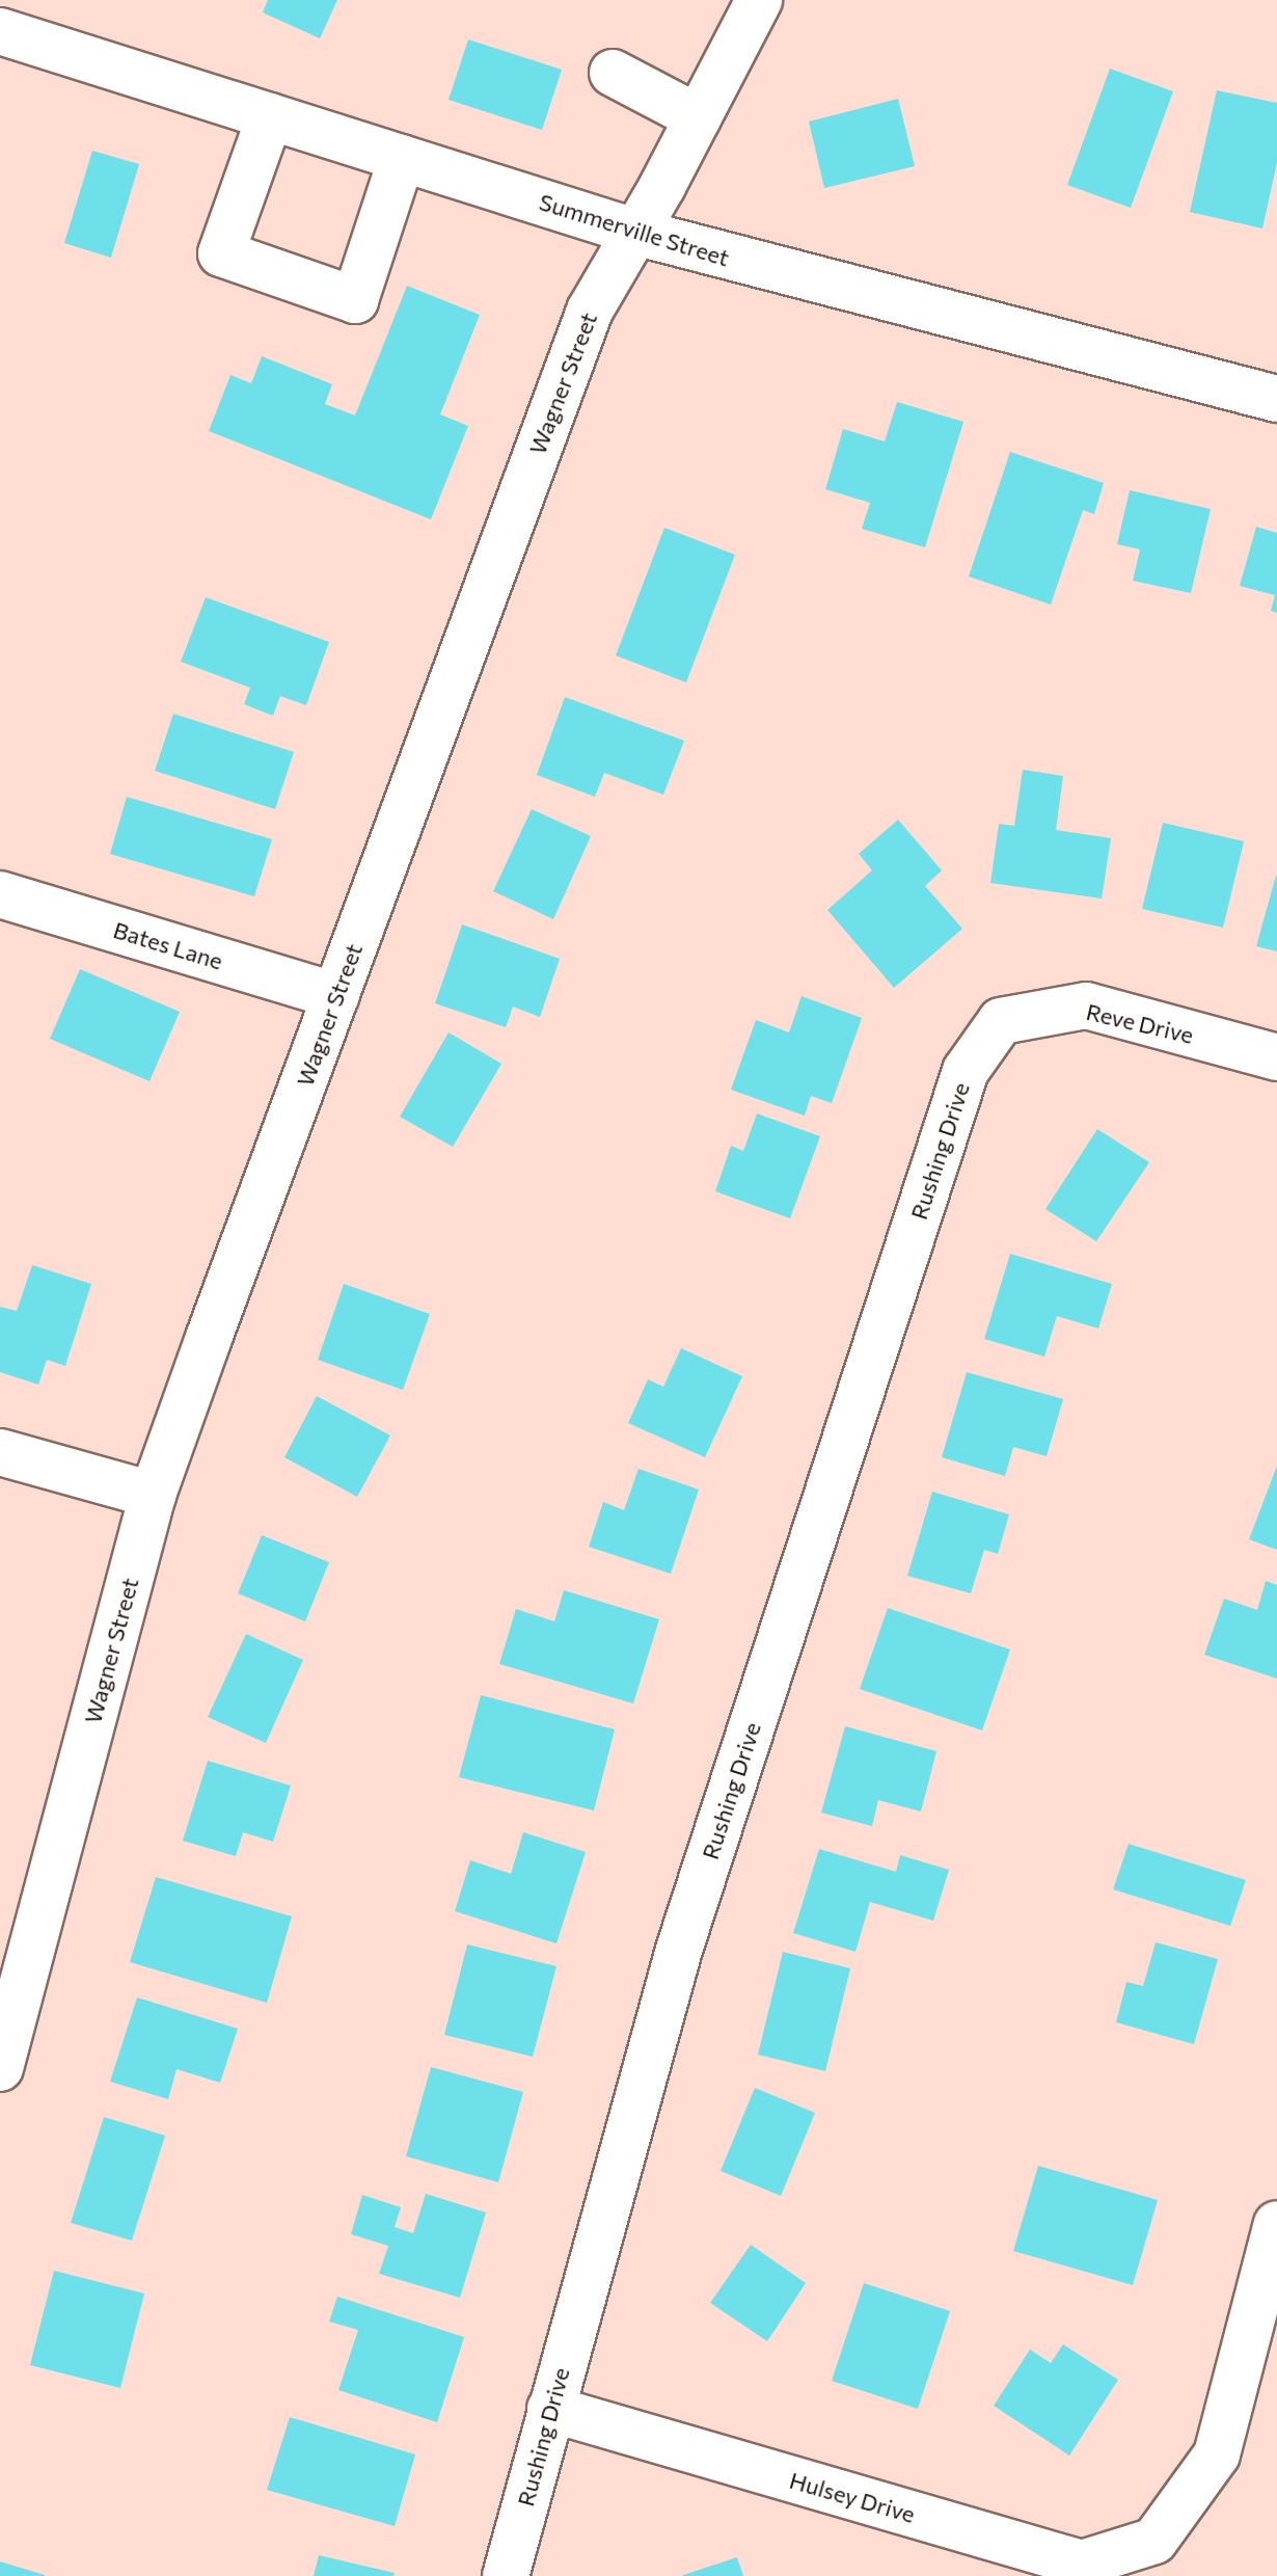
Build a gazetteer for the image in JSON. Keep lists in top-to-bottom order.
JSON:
{
  "streets": {
    "street": [
      "Summerville Street",
      "Wagner Street",
      "Bates Lane",
      "Reve Drive",
      "Rushing Drive",
      "Hulsey Drive"
    ]
  },
  "crossings": [
    ["Summerville Street", "Wagner Street"],
    ["Wagner Street", "Bates Lane"],
    ["Reve Drive", "Rushing Drive"],
    ["Rushing Drive", "Hulsey Drive"]
  ]
}
